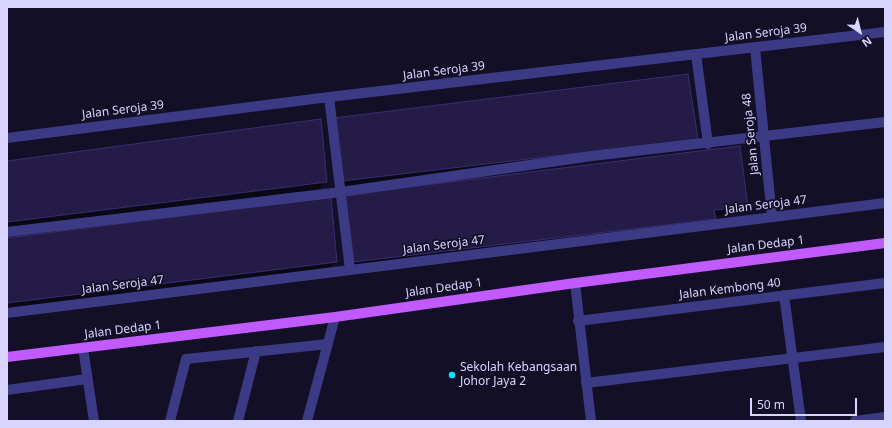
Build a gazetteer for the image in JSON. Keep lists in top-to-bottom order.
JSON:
{
  "streets": {
    "main road": ["Jalan Dedap 1"],
    "street": [
      "Jalan Seroja 39",
      "Jalan Seroja 48",
      "Jalan Seroja 47",
      "Jalan Kembong 40"
    ]
  },
  "crossings": [
    ["Jalan Seroja 39", "Jalan Seroja 48"],
    ["Jalan Seroja 48", "Jalan Seroja 47"]
  ],
  "places": ["Sekolah Kebangsaan Johor Jaya 2"],
  "scale_bar": "50 m",
  "north": "bottom right"
}
